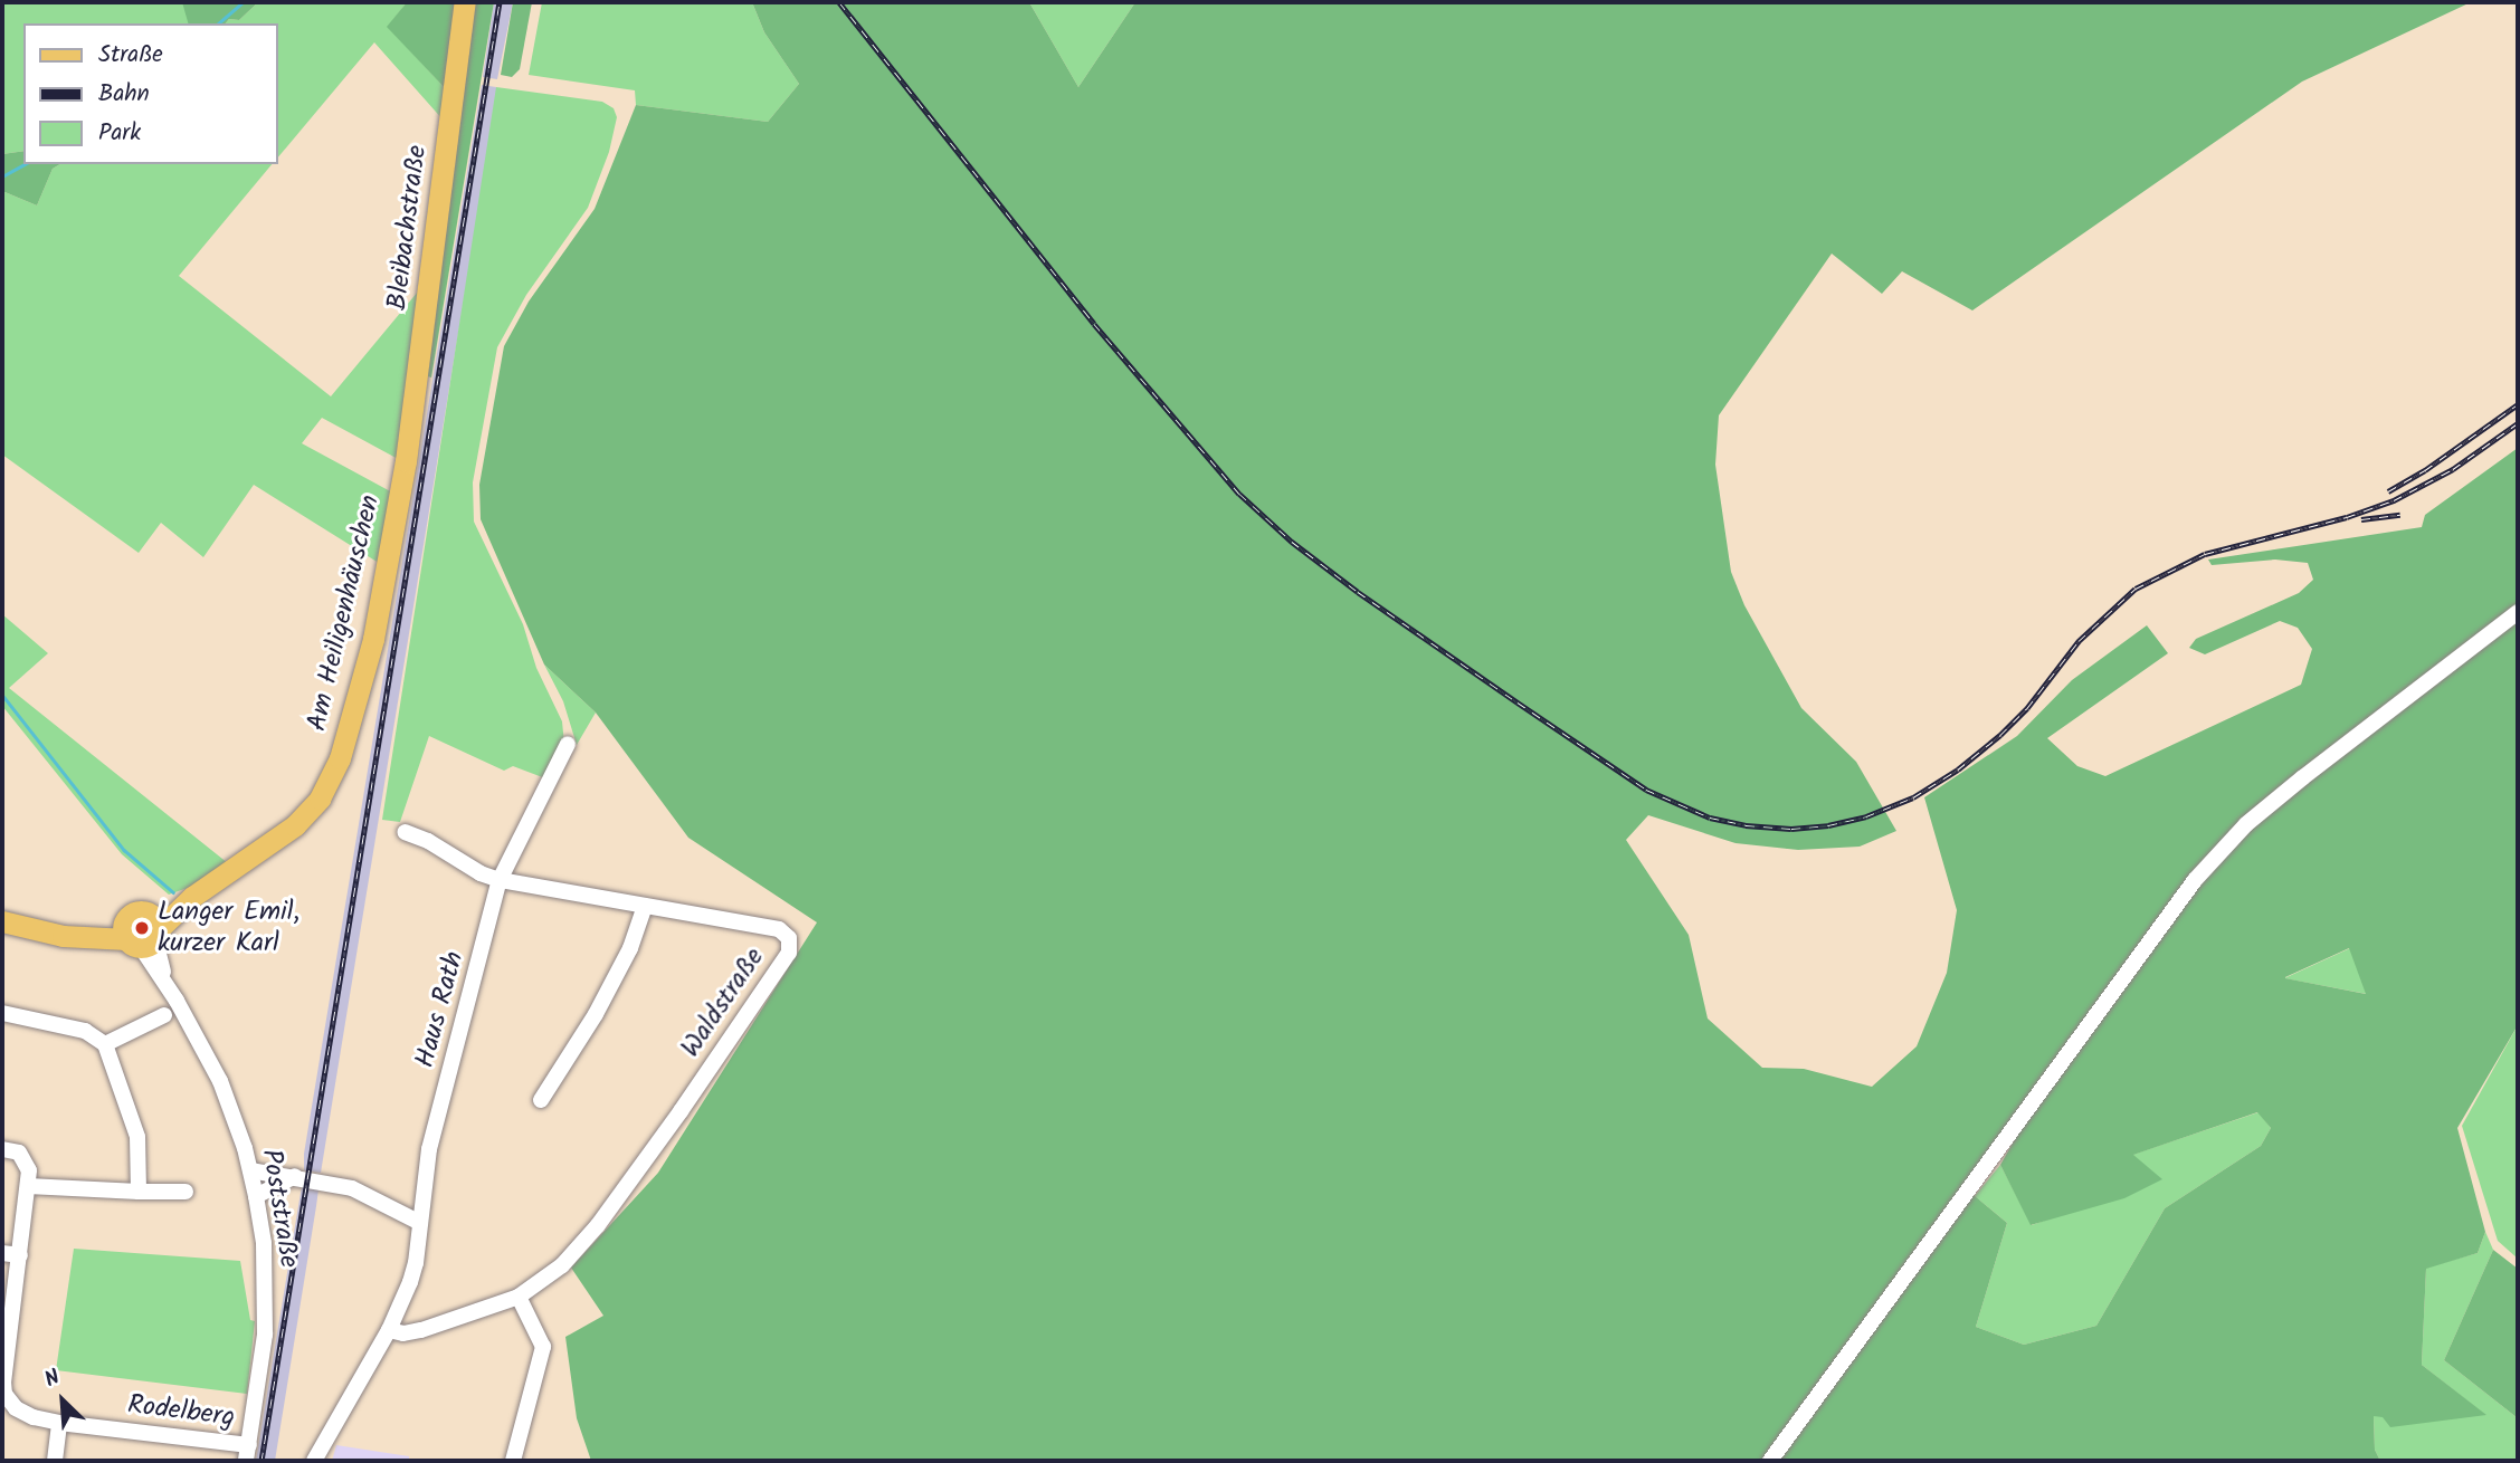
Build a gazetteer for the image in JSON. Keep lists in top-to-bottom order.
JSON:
{
  "streets": {
    "main road": ["Bleibachstraße", "Am Heiligenhäuschen"],
    "street": [
      "Waldstraße",
      "Haus Rath",
      "Poststraße",
      "Rodelberg"
    ]
  },
  "crossings": [
    ["Bleibachstraße", "Am Heiligenhäuschen"],
    ["Am Heiligenhäuschen", "Poststraße"],
    ["Waldstraße", "Haus Rath"],
    ["Poststraße", "Rodelberg"]
  ],
  "places": ["Langer Emil, kurzer Karl"],
  "legend": ["Straße", "Bahn", "Park"],
  "north": "top left"
}
